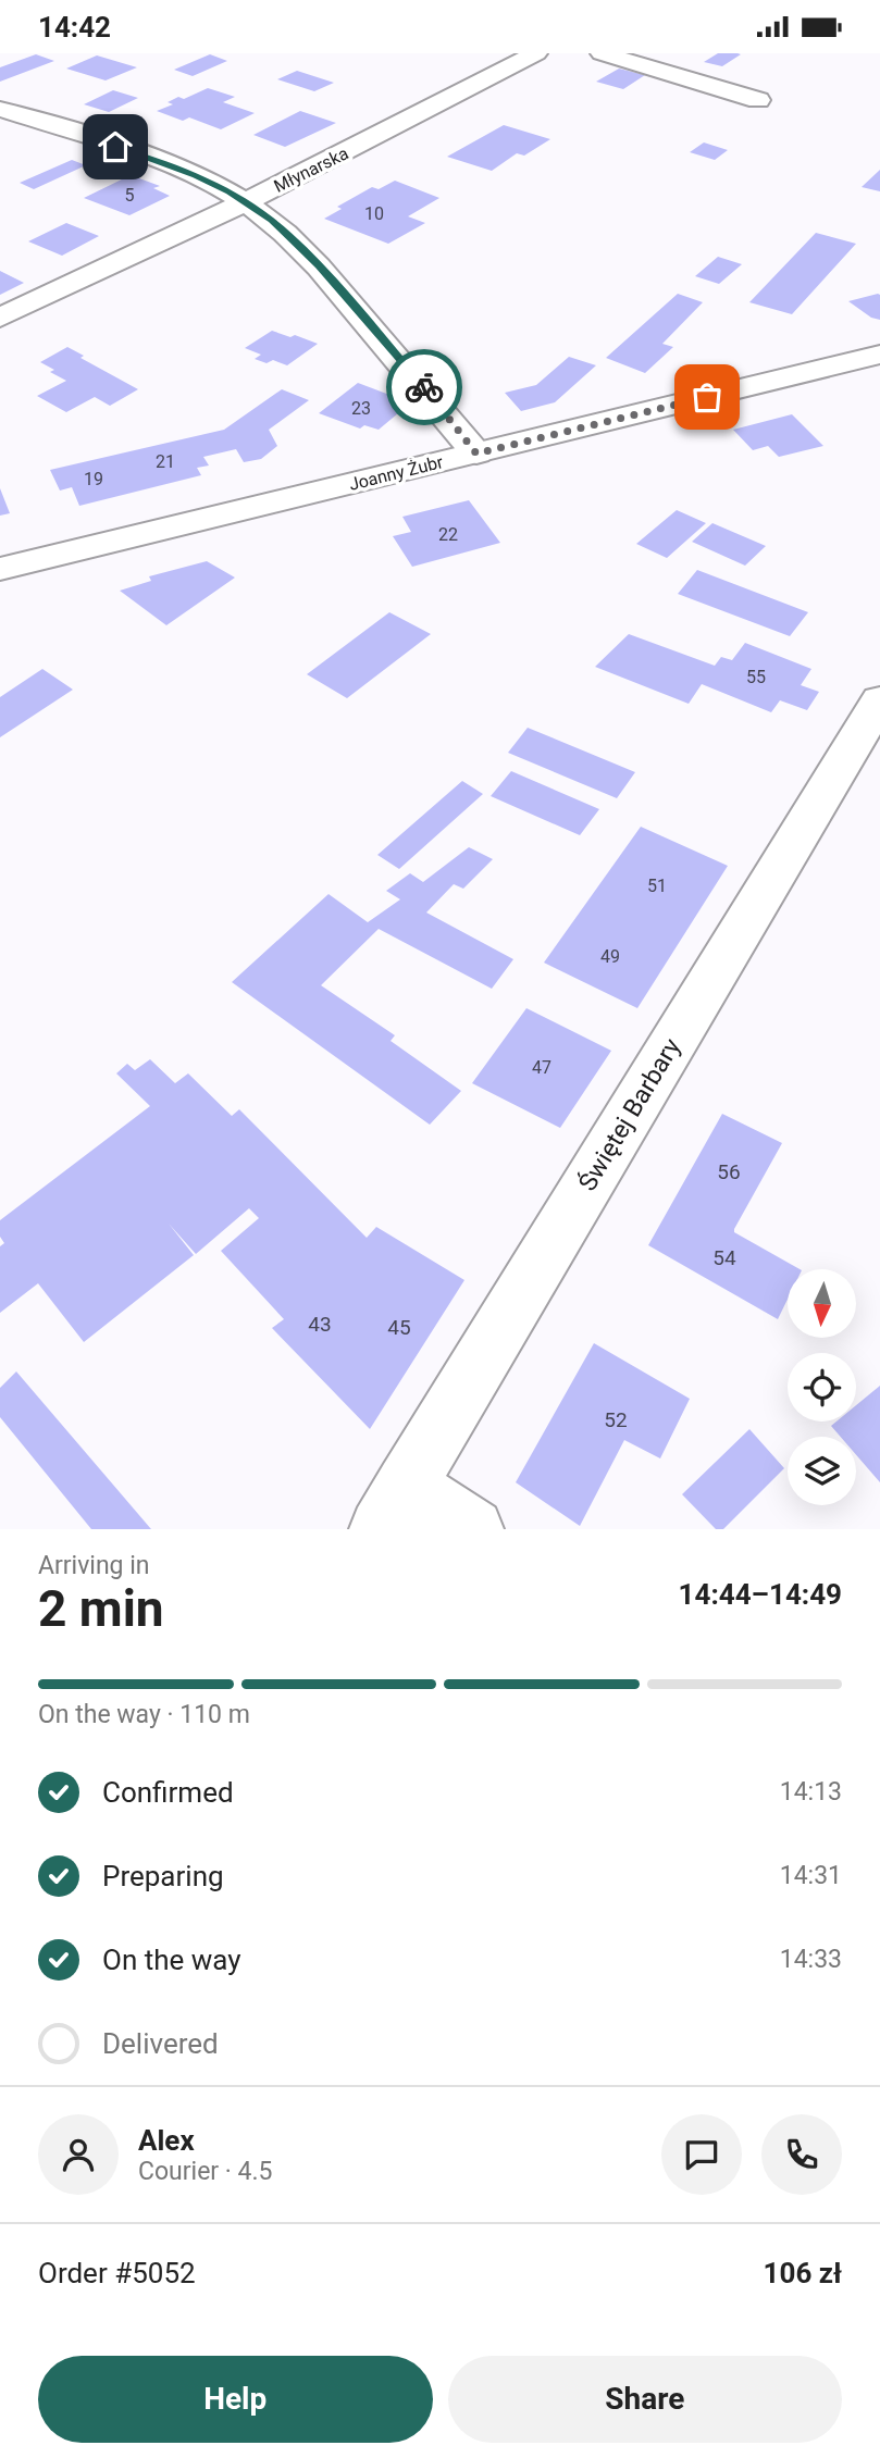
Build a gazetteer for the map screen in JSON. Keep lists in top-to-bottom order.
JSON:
{
  "streets": {
    "street": ["Młynarska", "Joanny Żubr", "Świętej Barbary"]
  },
  "house_numbers": [
    "5",
    "10",
    "23",
    "21",
    "19",
    "22",
    "55",
    "51",
    "49",
    "47",
    "56",
    "54",
    "43",
    "45",
    "52"
  ],
  "north": "bottom",
  "page": {
    "status": "14:42",
    "heading": ["2 min", "Arriving in", "14:44–14:49"],
    "panel": [
      "Alex",
      "Courier · 4.5",
      "Order #5052",
      "106 zł"
    ],
    "bar": "On the way · 110 m",
    "list": [
      ["Confirmed", "14:13"],
      ["Preparing", "14:31"],
      ["On the way", "14:33"],
      "Delivered"
    ],
    "buttons": ["Help", "Share"]
  }
}
